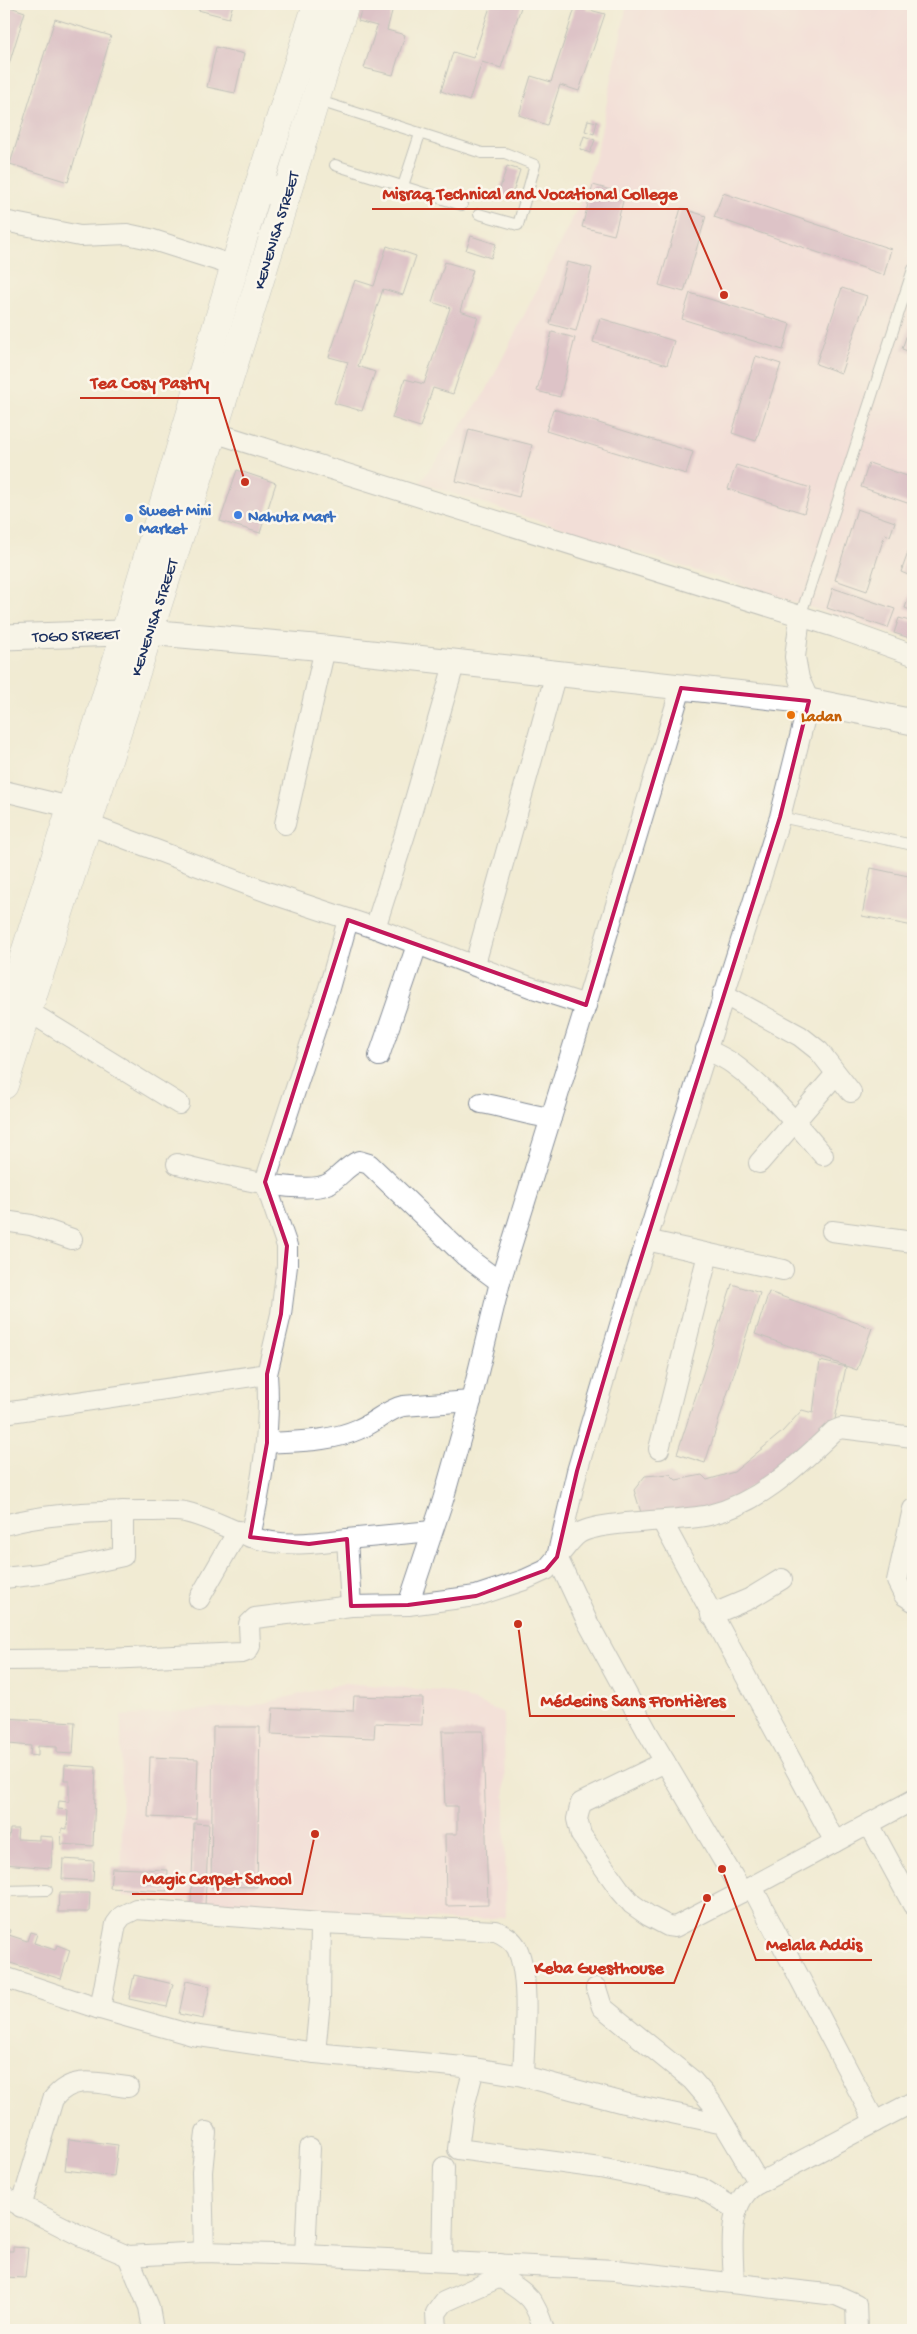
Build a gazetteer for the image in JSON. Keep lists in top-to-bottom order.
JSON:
{
  "streets": {
    "main road": ["KENENISA STREET"],
    "street": ["TOGO STREET"]
  },
  "crossings": [
    ["KENENISA STREET", "TOGO STREET"]
  ],
  "places": [
    "Misraq Technical and Vocational College",
    "Tea Cosy Pastry",
    "Nahuta Mart",
    "Sweet Mini Market",
    "Ladan",
    "Médecins Sans Frontières",
    "Magic Carpet School",
    "Melala Addis",
    "Keba Guesthouse"
  ]
}
